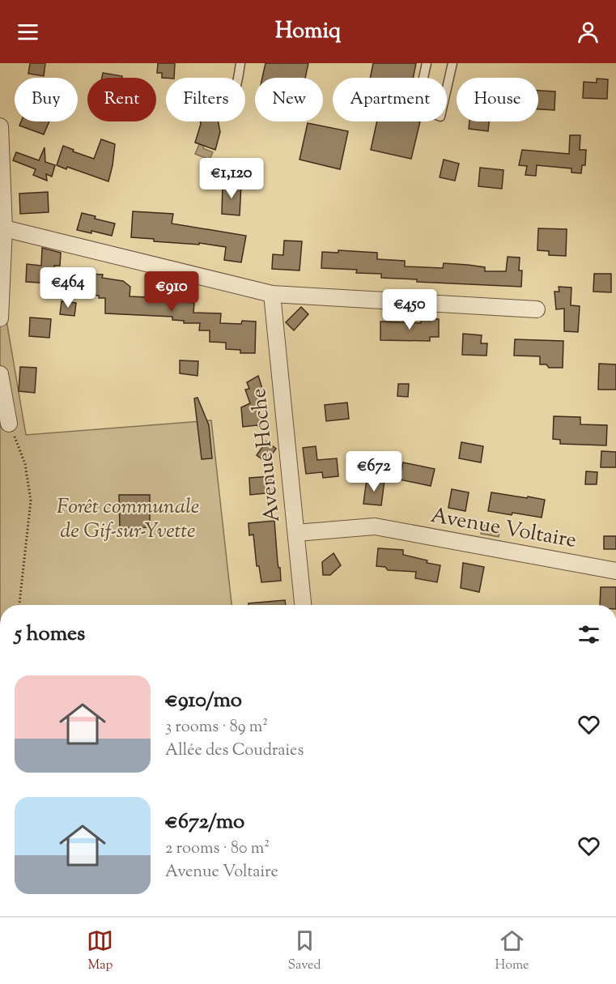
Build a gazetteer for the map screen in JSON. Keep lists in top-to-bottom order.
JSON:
{
  "streets": {
    "street": ["Avenue Hoche", "Avenue Voltaire"]
  },
  "crossings": [
    ["Avenue Hoche", "Avenue Voltaire"]
  ],
  "parks": ["Forêt communale de Gif-sur-Yvette"],
  "page": {
    "header": "Homiq",
    "chip": [
      "Buy",
      "Rent",
      "Filters",
      "New",
      "Apartment",
      "House"
    ],
    "price": [
      "€1,120",
      "€464",
      "€910",
      "€450",
      "€672"
    ],
    "heading": "5 homes",
    "list": [
      {
        "name": "€910/mo",
        "note": "3 rooms · 89 m² · Allée des Coudraies"
      },
      {
        "name": "€672/mo",
        "note": "2 rooms · 80 m² · Avenue Voltaire"
      }
    ],
    "tabs": ["Map", "Saved", "Home"]
  }
}
